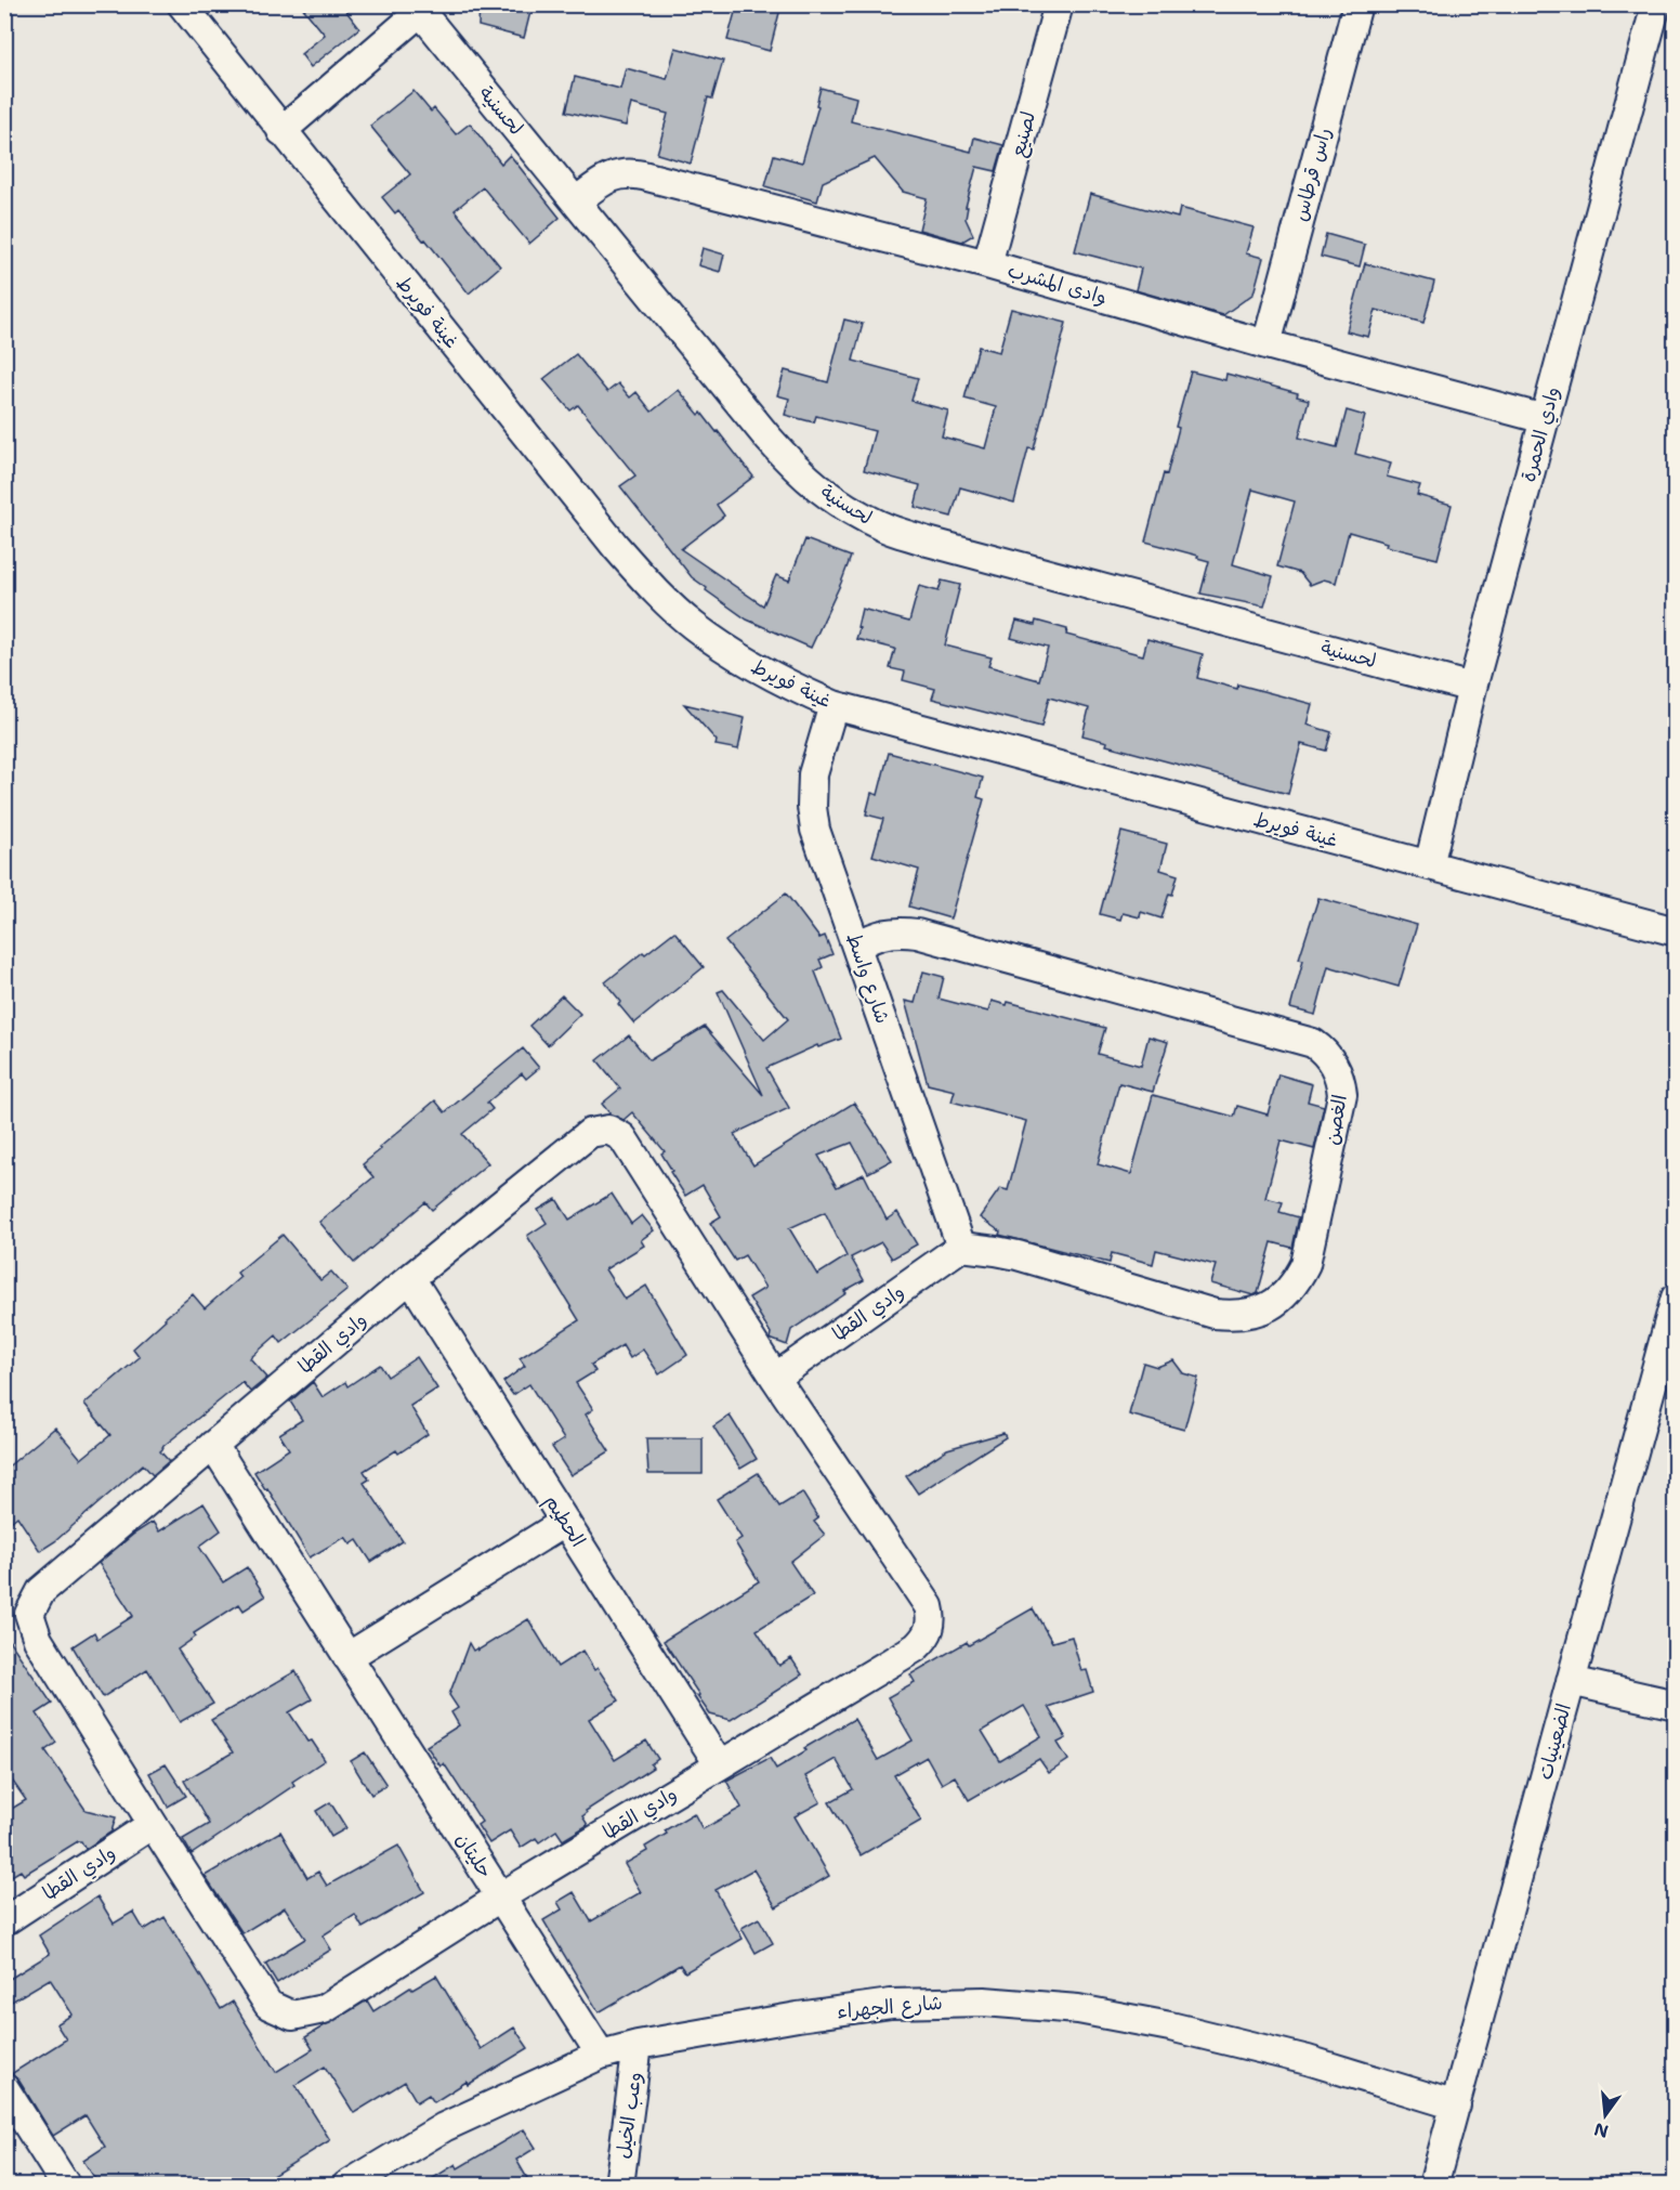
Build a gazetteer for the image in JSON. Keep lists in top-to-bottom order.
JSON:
{
  "streets": {
    "street": [
      "لحسنية",
      "لصنيع",
      "راس قرطاس",
      "وادى المشرب",
      "غينة فويرط",
      "وادي الحمرة",
      "شارع واسط",
      "الغصن",
      "وادي القطا",
      "الحطيم",
      "الضعينيات",
      "حليتان",
      "شارع الجهراء",
      "وعب الخيل"
    ]
  },
  "crossings": [
    ["لحسنية", "وادى المشرب"],
    ["لحسنية", "غينة فويرط"],
    ["لحسنية", "وادي الحمرة"],
    ["لصنيع", "وادى المشرب"],
    ["راس قرطاس", "وادى المشرب"],
    ["وادى المشرب", "وادي الحمرة"],
    ["غينة فويرط", "وادي الحمرة"],
    ["غينة فويرط", "شارع واسط"],
    ["شارع واسط", "الغصن"],
    ["شارع واسط", "وادي القطا"],
    ["الغصن", "وادي القطا"],
    ["وادي القطا", "الحطيم"],
    ["وادي القطا", "حليتان"],
    ["الضعينيات", "شارع الجهراء"],
    ["حليتان", "شارع الجهراء"],
    ["شارع الجهراء", "وعب الخيل"]
  ],
  "north": "bottom"
}
